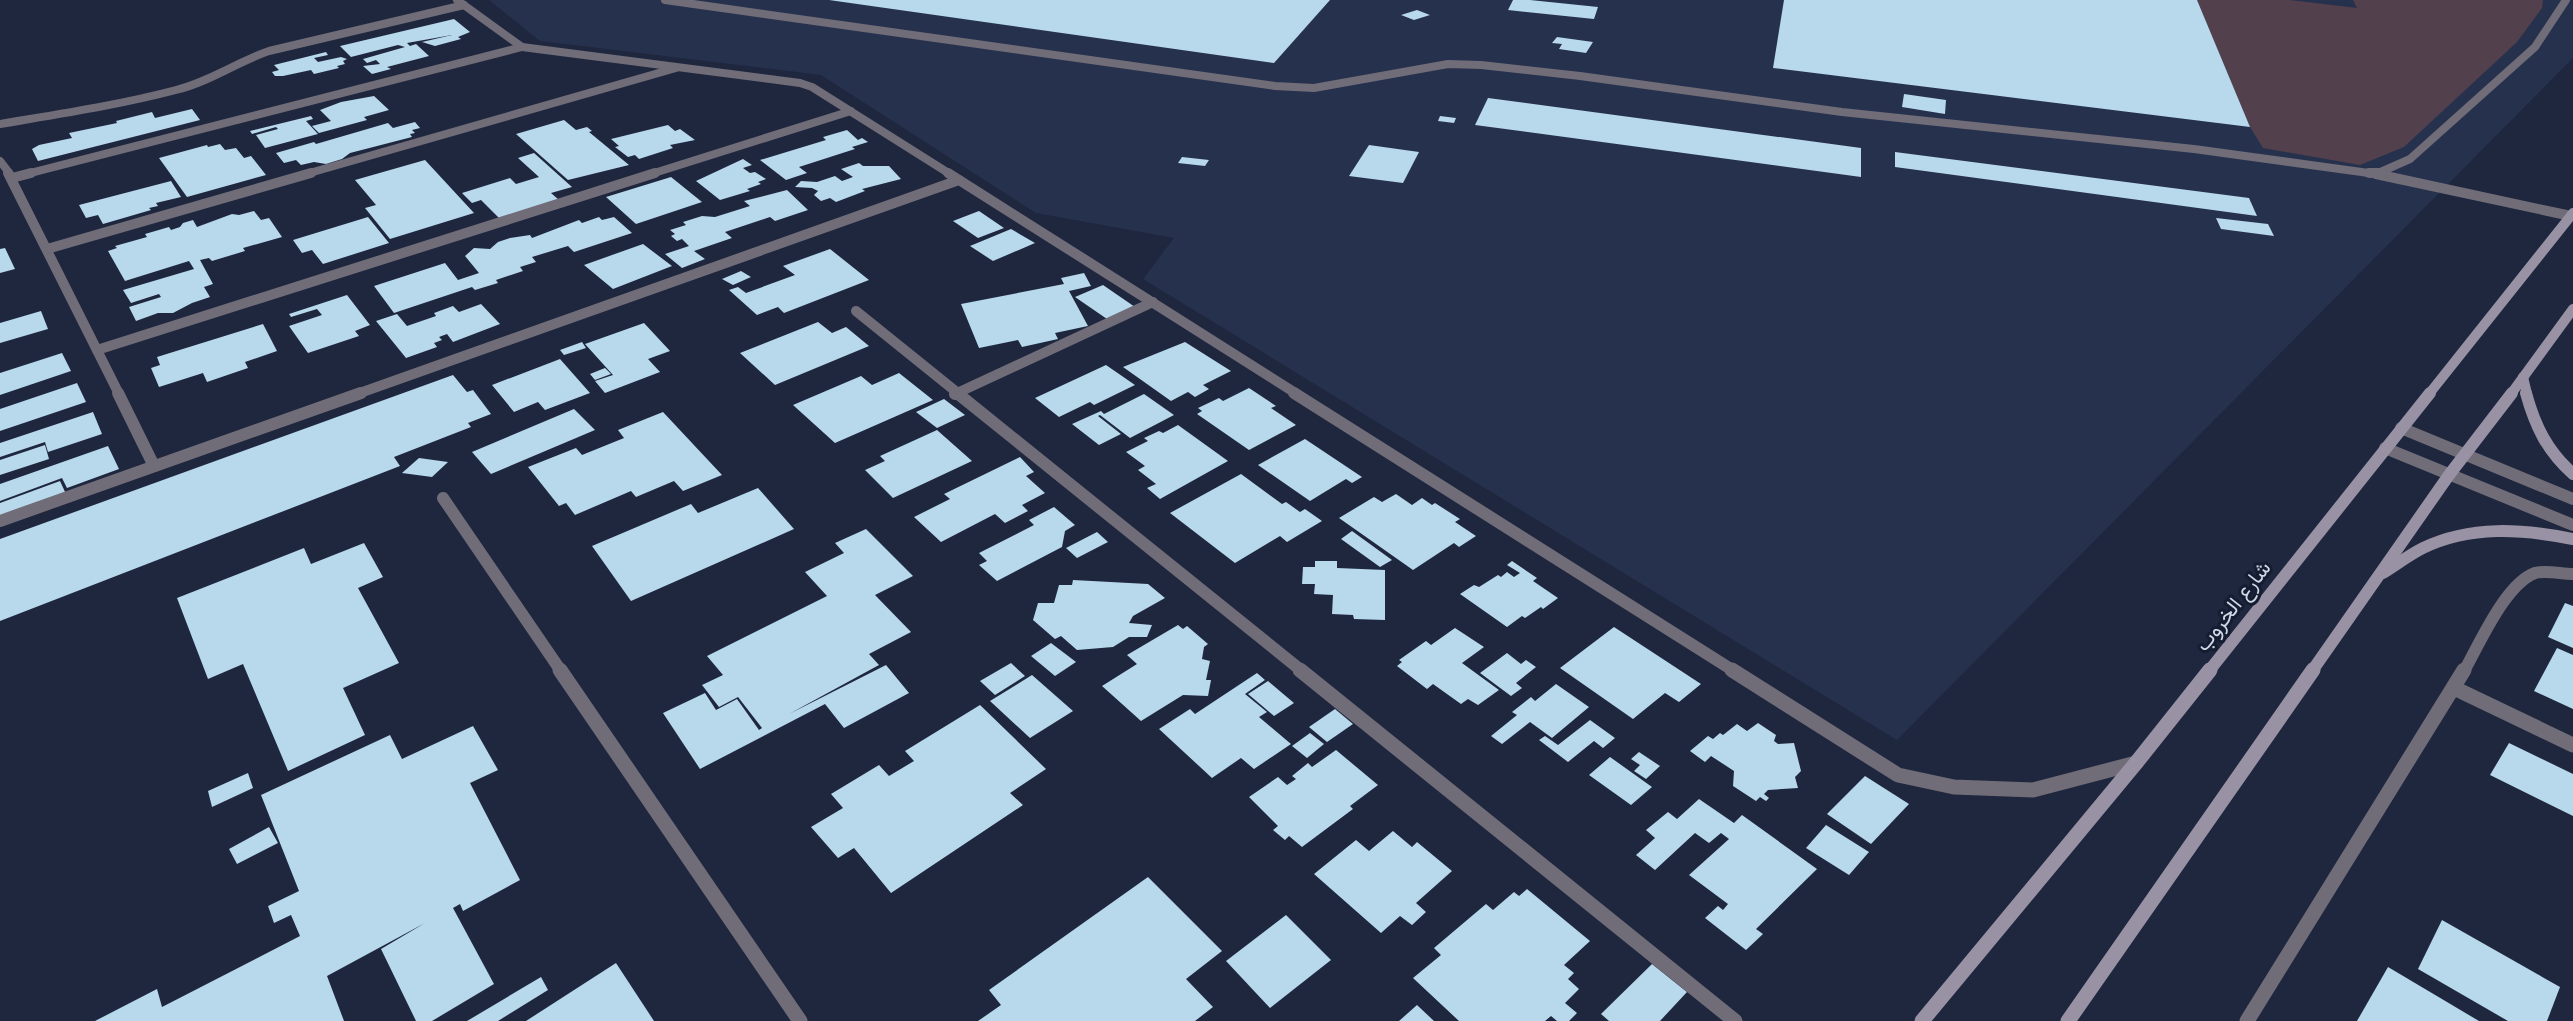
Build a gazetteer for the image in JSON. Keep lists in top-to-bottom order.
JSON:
{
  "streets": {
    "main road": ["شارع الخروب"]
  }
}
